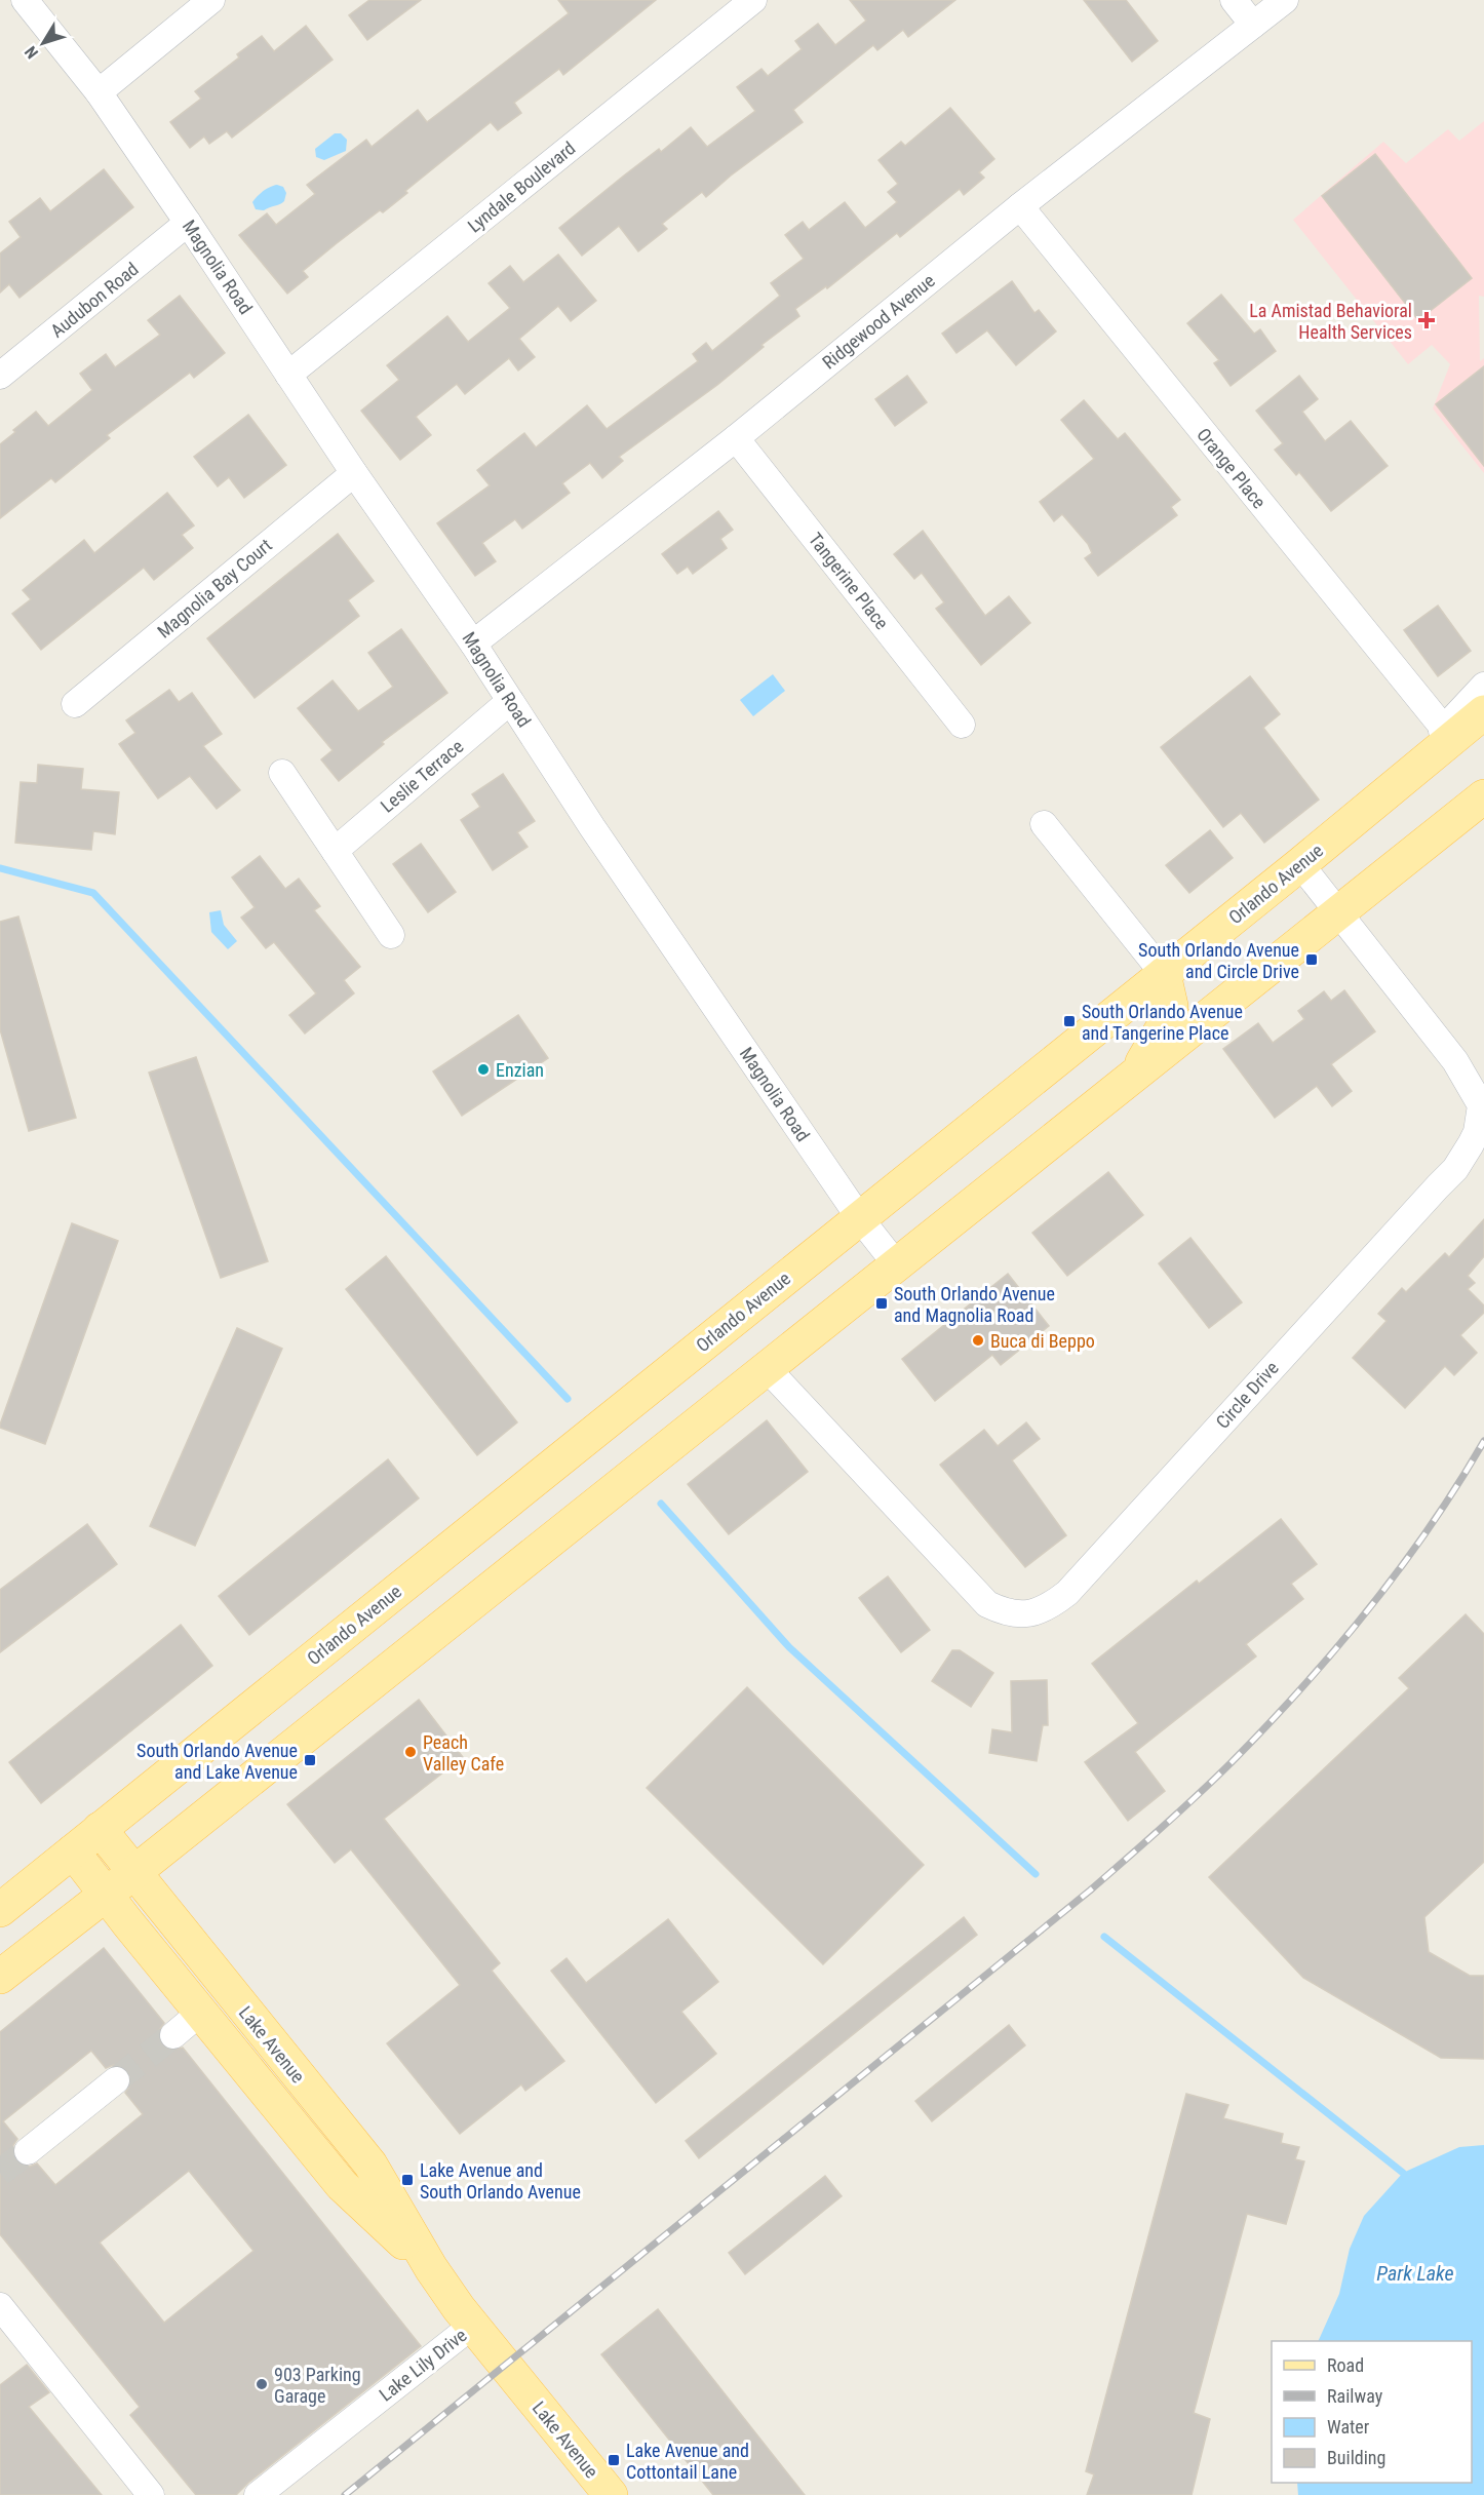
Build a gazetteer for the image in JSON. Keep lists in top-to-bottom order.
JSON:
{
  "streets": {
    "main road": ["Orlando Avenue", "Lake Avenue"],
    "street": [
      "Lyndale Boulevard",
      "Magnolia Road",
      "Audubon Road",
      "Ridgewood Avenue",
      "Orange Place",
      "Tangerine Place",
      "Magnolia Bay Court",
      "Leslie Terrace",
      "Circle Drive",
      "Lake Lily Drive"
    ]
  },
  "crossings": [
    ["Lyndale Boulevard", "Magnolia Road"],
    ["Magnolia Road", "Audubon Road"],
    ["Magnolia Road", "Ridgewood Avenue"],
    ["Magnolia Road", "Magnolia Bay Court"],
    ["Magnolia Road", "Leslie Terrace"],
    ["Magnolia Road", "Orlando Avenue"],
    ["Ridgewood Avenue", "Orange Place"],
    ["Ridgewood Avenue", "Tangerine Place"],
    ["Orlando Avenue", "Circle Drive"],
    ["Orlando Avenue", "Lake Avenue"],
    ["Lake Avenue", "Lake Lily Drive"]
  ],
  "water": ["Park Lake"],
  "places": {
    "health": ["La Amistad Behavioral Health Services"],
    "transit": [
      "South Orlando Avenue and Circle Drive",
      "South Orlando Avenue and Tangerine Place",
      "South Orlando Avenue and Magnolia Road",
      "South Orlando Avenue and Lake Avenue",
      "Lake Avenue and South Orlando Avenue",
      "Lake Avenue and Cottontail Lane"
    ],
    "other": [
      "Enzian",
      "Buca di Beppo",
      "Peach Valley Cafe",
      "903 Parking Garage"
    ]
  },
  "legend": [
    "Road",
    "Railway",
    "Water",
    "Building"
  ],
  "north": "bottom left"
}
